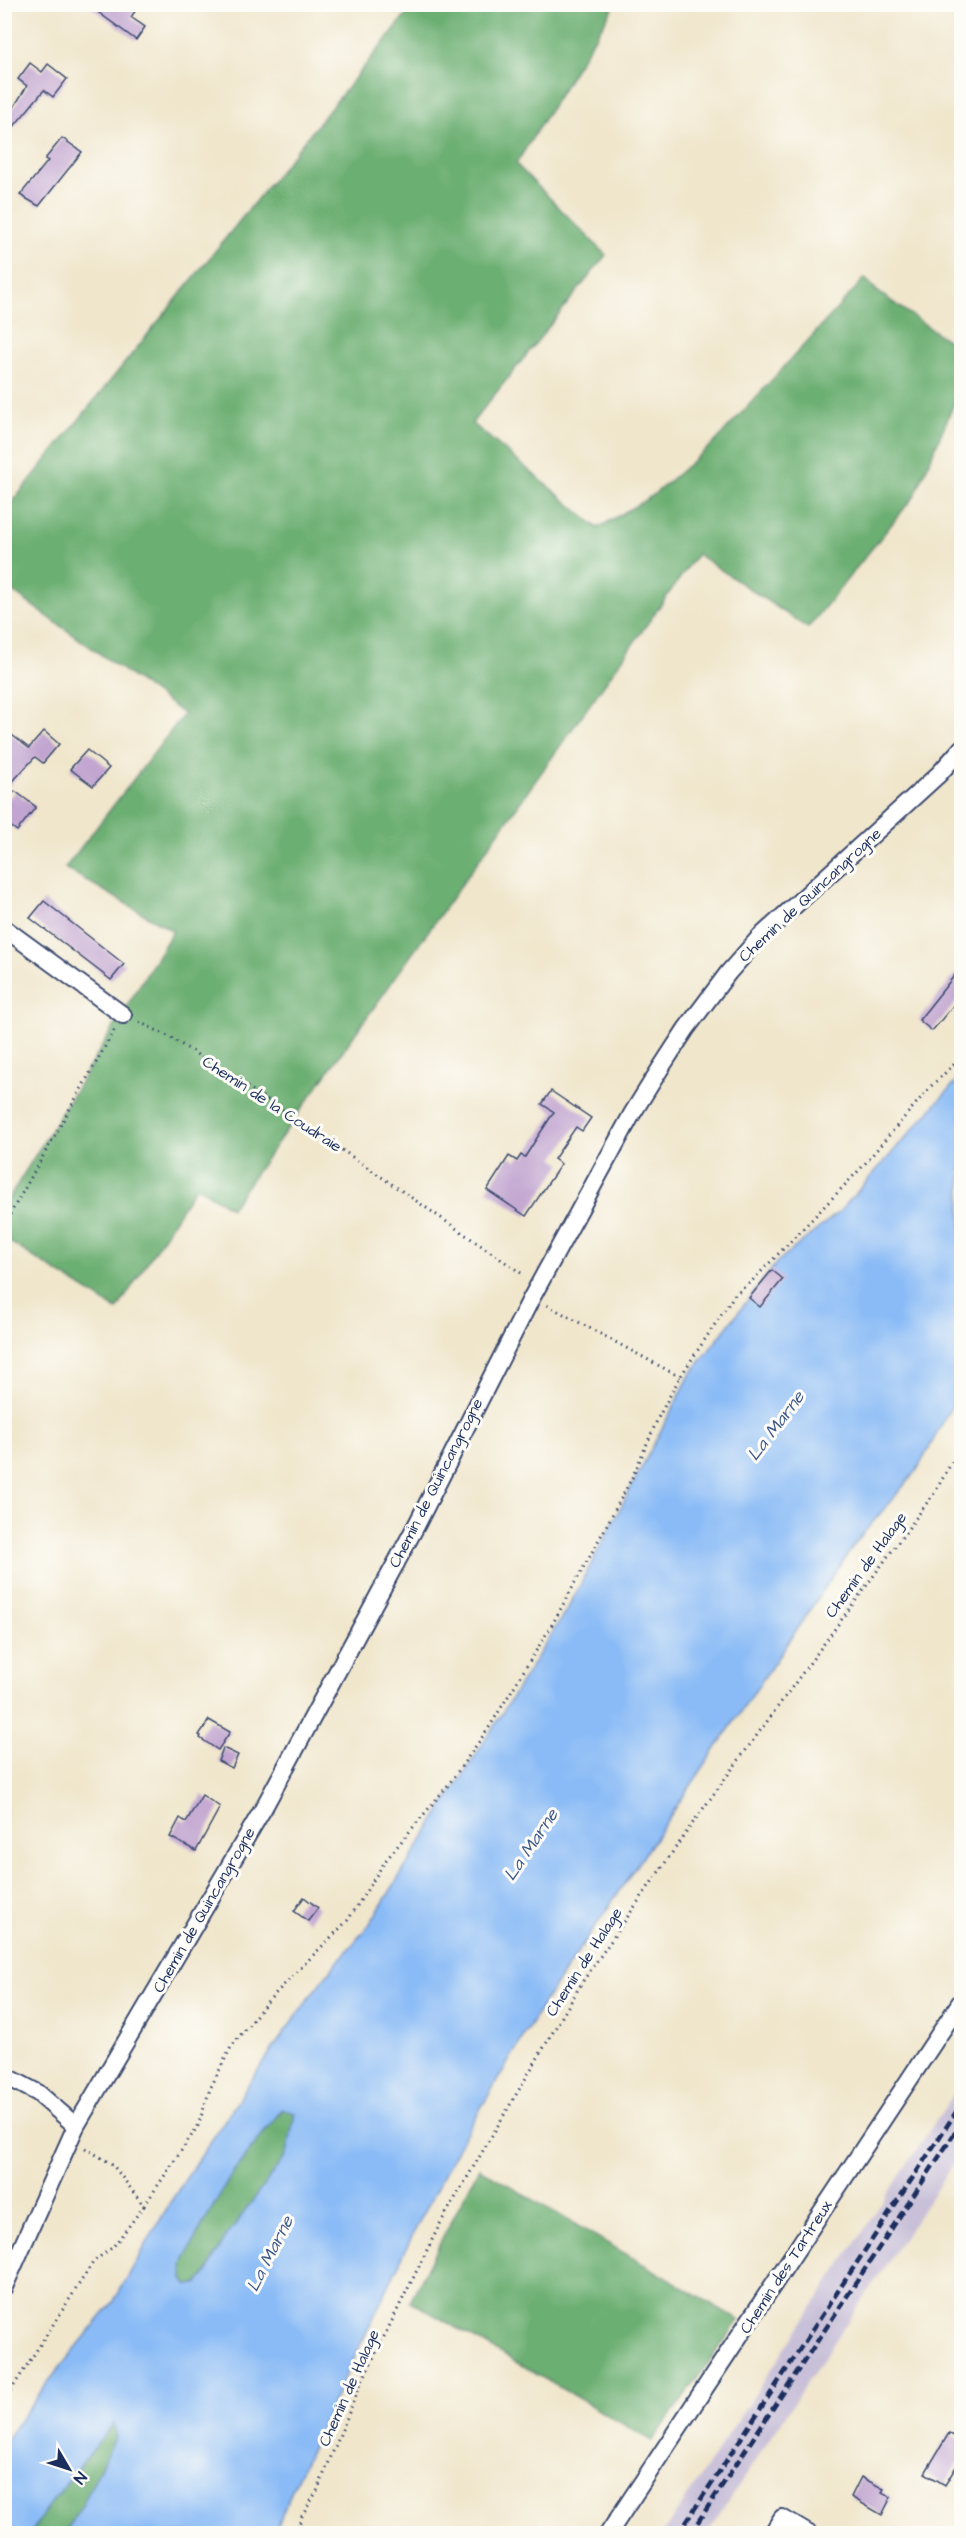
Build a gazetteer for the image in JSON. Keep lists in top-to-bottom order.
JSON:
{
  "streets": {
    "street": ["Chemin de Quincangrogne", "Chemin des Tartreux"],
    "path": ["Chemin de la Coudraie", "Chemin de Halage"]
  },
  "crossings": [
    ["Chemin de Quincangrogne", "Chemin de la Coudraie"]
  ],
  "water": ["La Marne"],
  "north": "bottom right"
}
